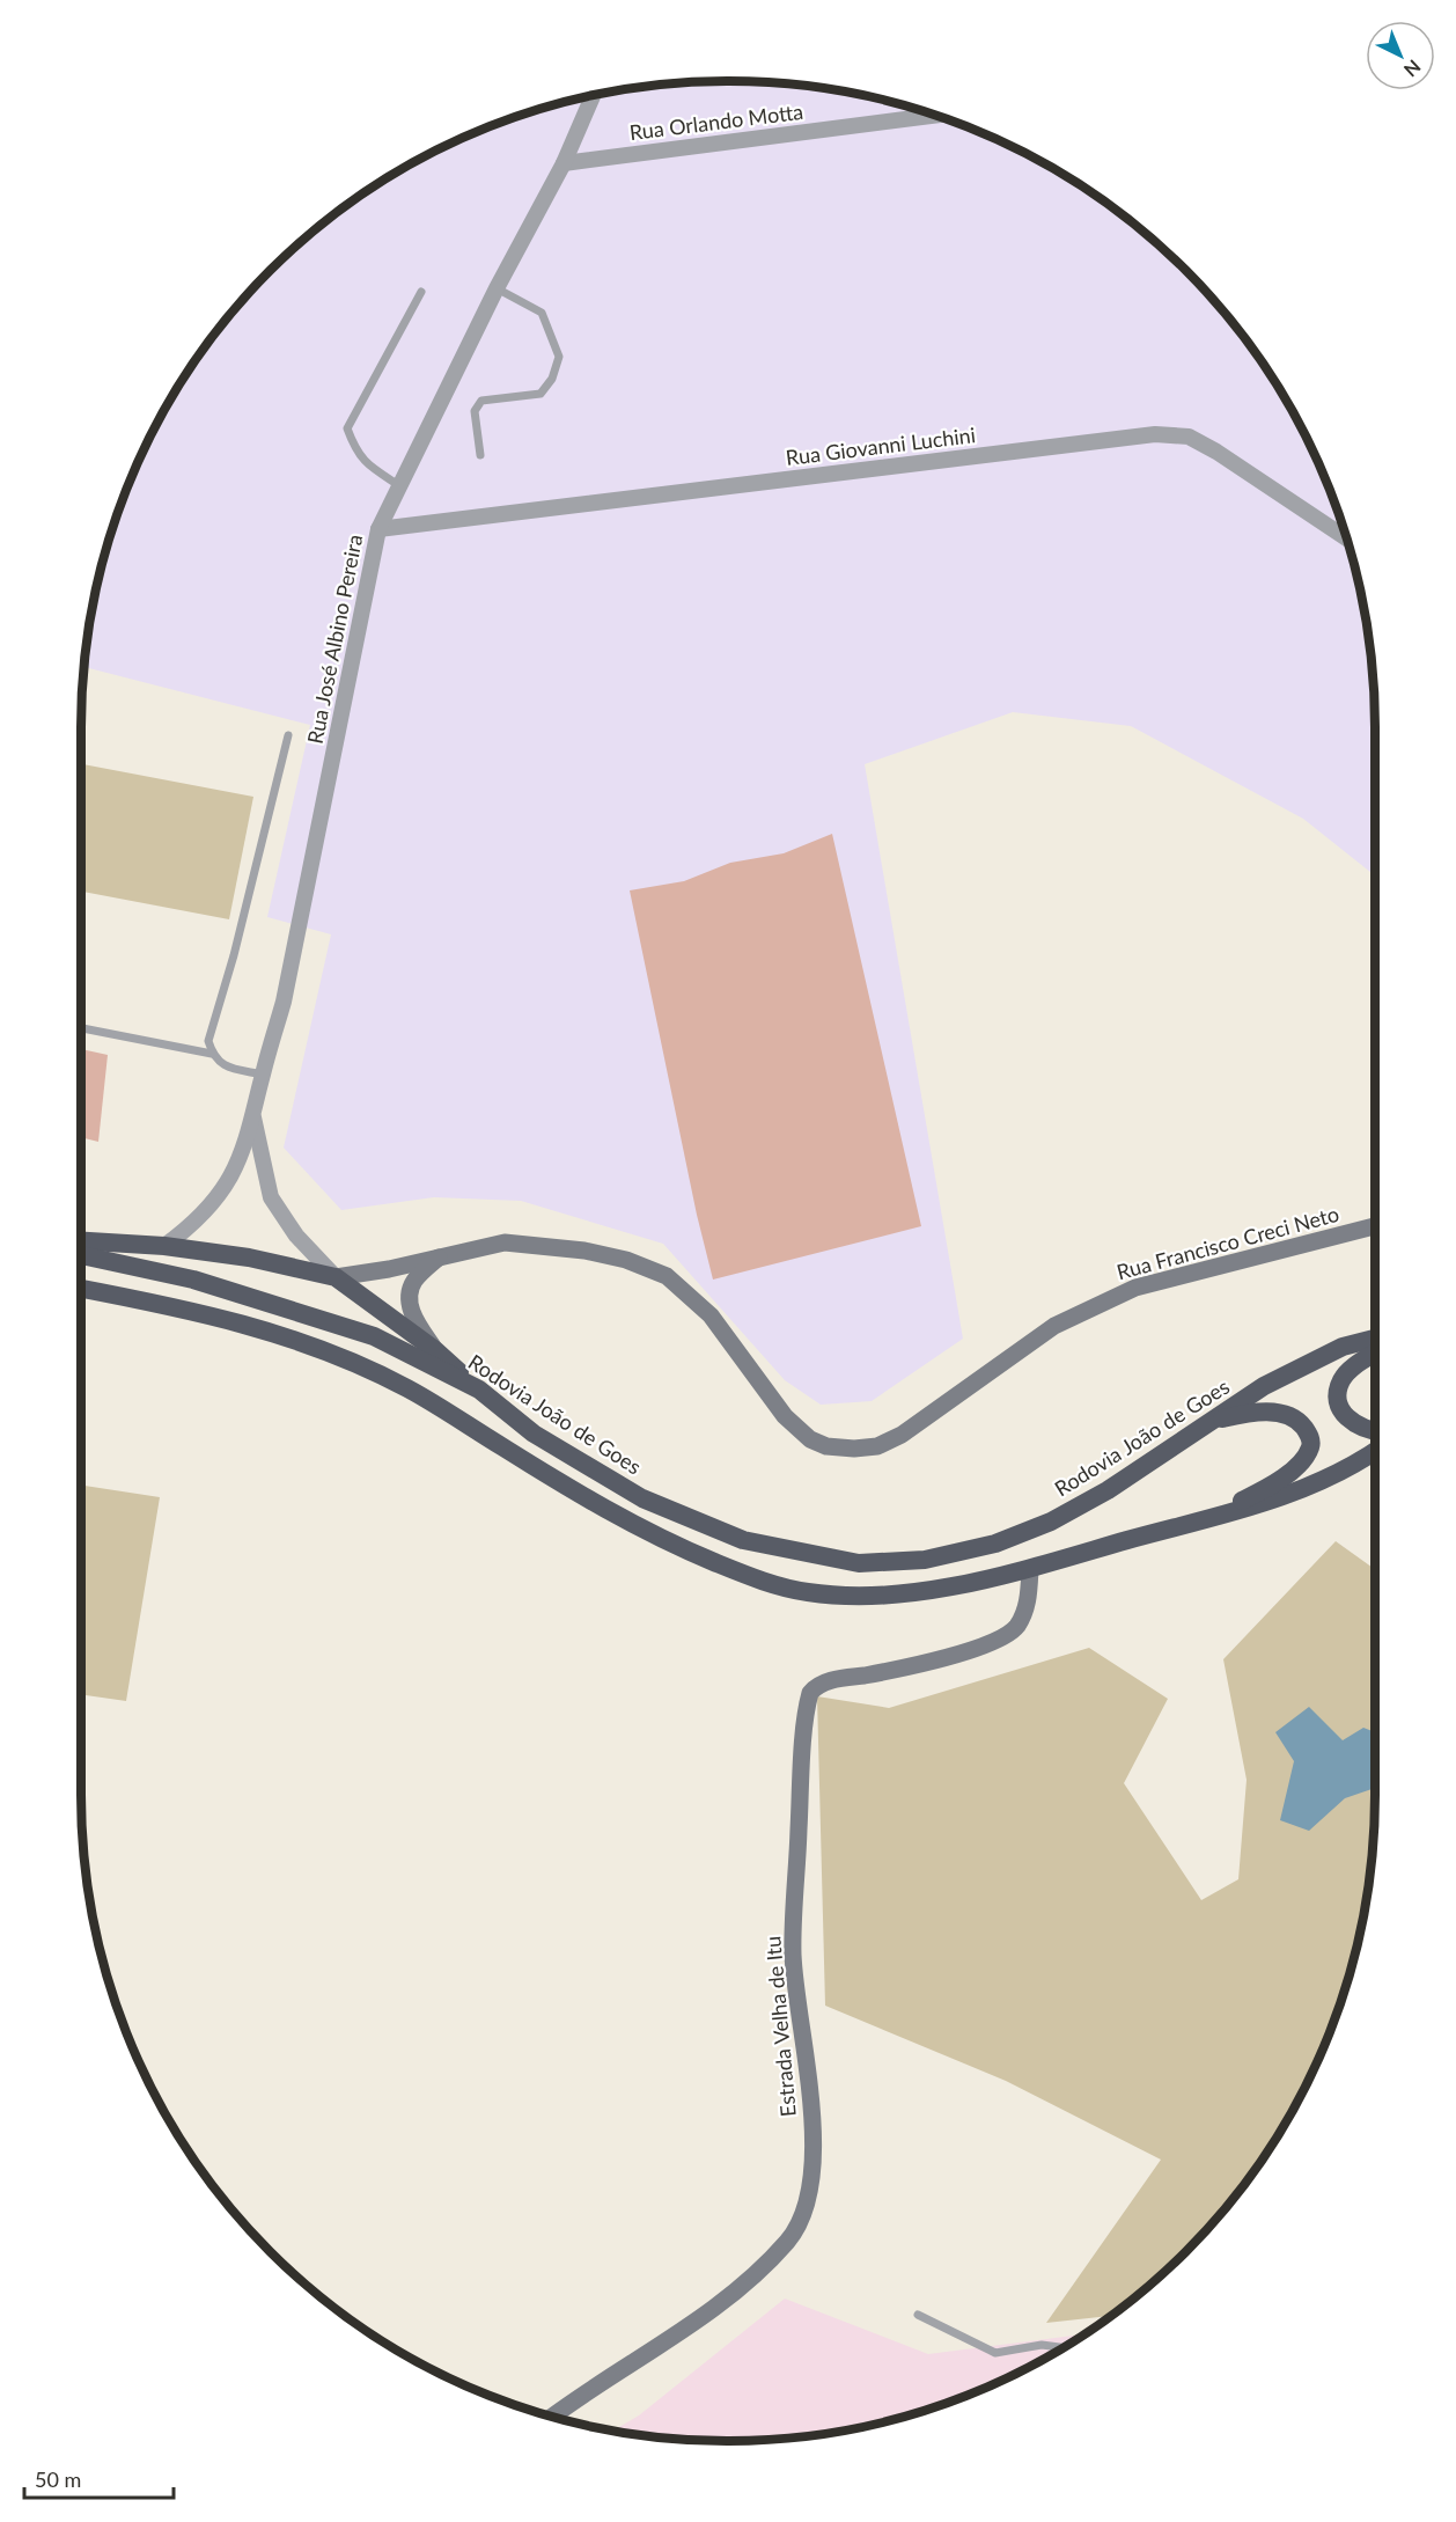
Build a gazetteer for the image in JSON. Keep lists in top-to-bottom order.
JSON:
{
  "streets": {
    "highway": ["Rodovia João de Goes"],
    "main road": ["Rua Francisco Creci Neto", "Estrada Velha de Itu"],
    "street": ["Rua Orlando Motta", "Rua Giovanni Luchini", "Rua José Albino Pereira"]
  },
  "crossings": [
    ["Rua Orlando Motta", "Rua José Albino Pereira"],
    ["Rua Giovanni Luchini", "Rua José Albino Pereira"],
    ["Rua José Albino Pereira", "Rua Francisco Creci Neto"]
  ],
  "scale_bar": "50 m",
  "north": "bottom right"
}
